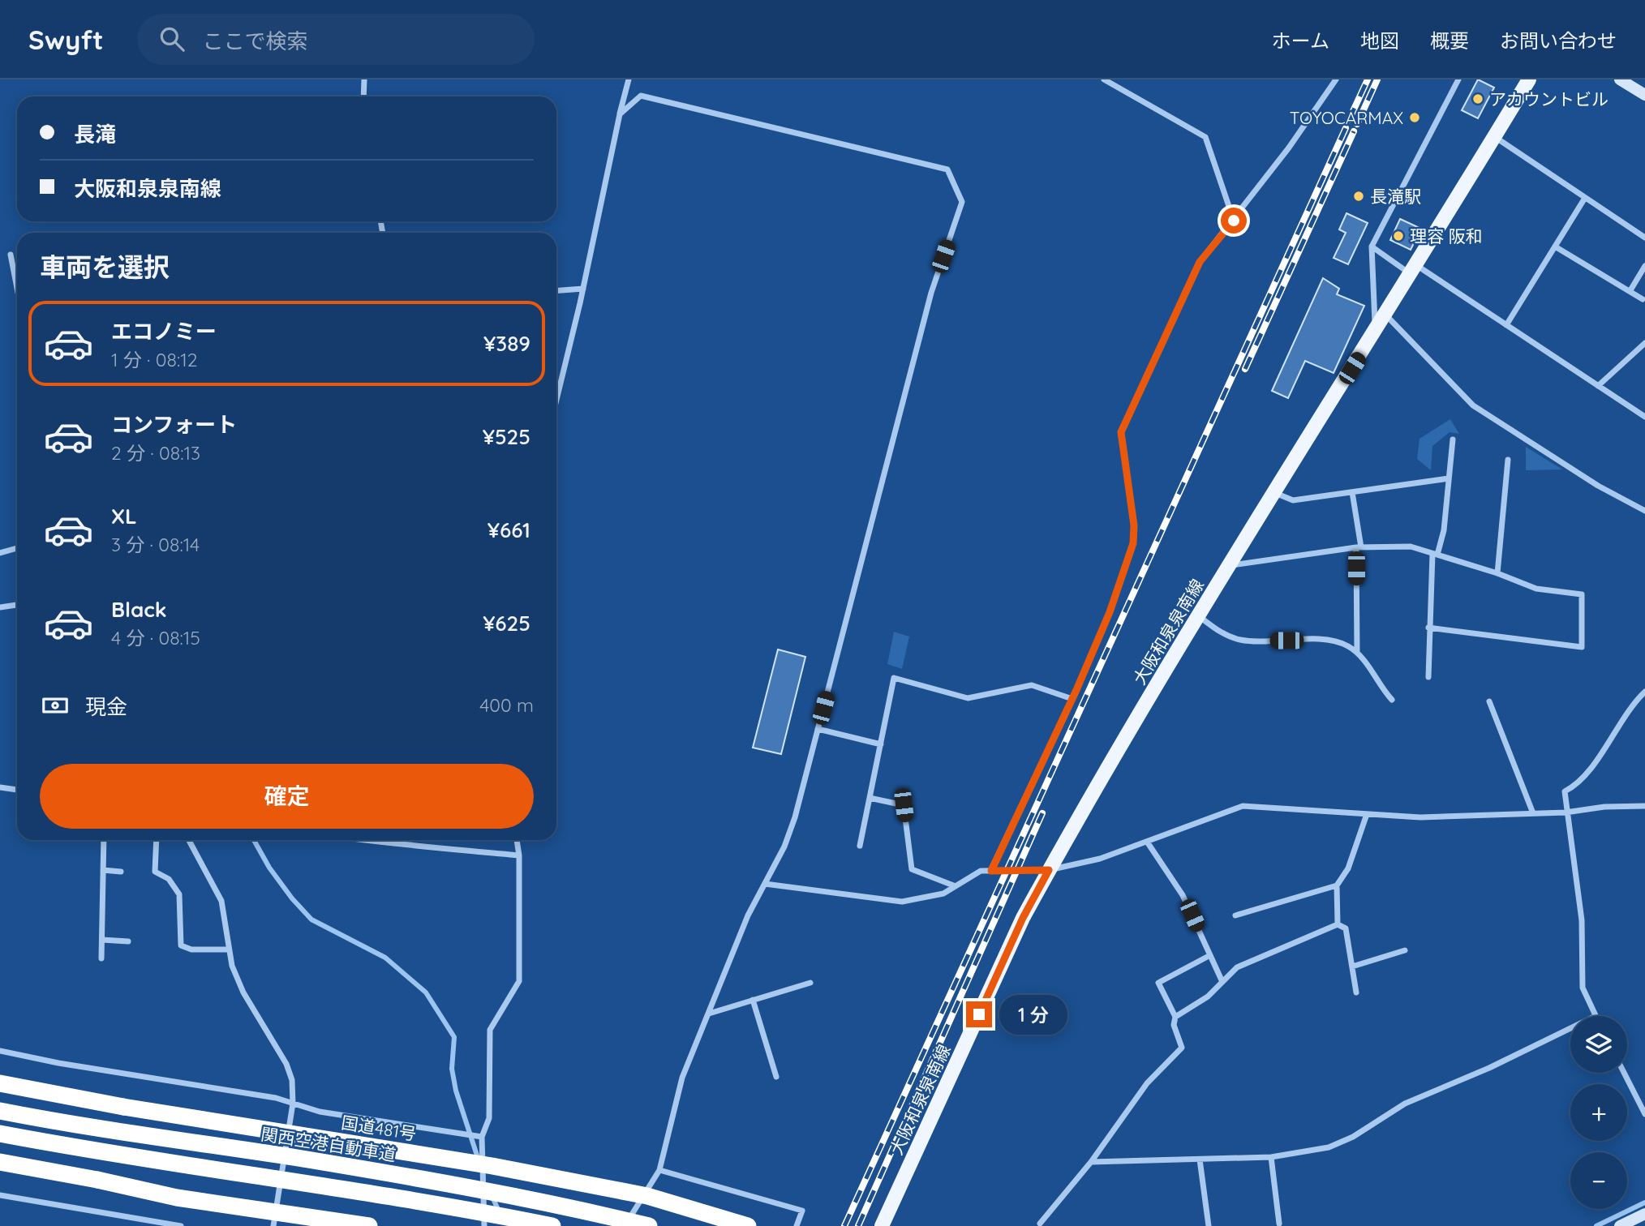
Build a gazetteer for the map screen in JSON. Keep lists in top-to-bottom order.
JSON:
{
  "streets": {
    "highway": ["国道481号", "関西空港自動車道"],
    "main road": ["大阪和泉泉南線"]
  },
  "places": [
    "アカウントビル",
    "TOYOCARMAX",
    "長滝駅",
    "理容 阪和"
  ],
  "page": {
    "header": "Swyft",
    "search": "ここで検索",
    "nav": [
      "ホーム",
      "地図",
      "概要",
      "お問い合わせ"
    ],
    "banner": ["長滝", "大阪和泉泉南線"],
    "heading": "車両を選択",
    "list": [
      {
        "name": "エコノミー",
        "note": "1 分 · 08:12",
        "value": "¥389"
      },
      {
        "name": "コンフォート",
        "note": "2 分 · 08:13",
        "value": "¥525"
      },
      {
        "name": "XL",
        "note": "3 分 · 08:14",
        "value": "¥661"
      },
      {
        "name": "Black",
        "note": "4 分 · 08:15",
        "value": "¥625"
      }
    ],
    "pay": ["現金", "400 m"],
    "buttons": "確定",
    "bubble": "1 分",
    "map_buttons": ["+", "−"]
  }
}
